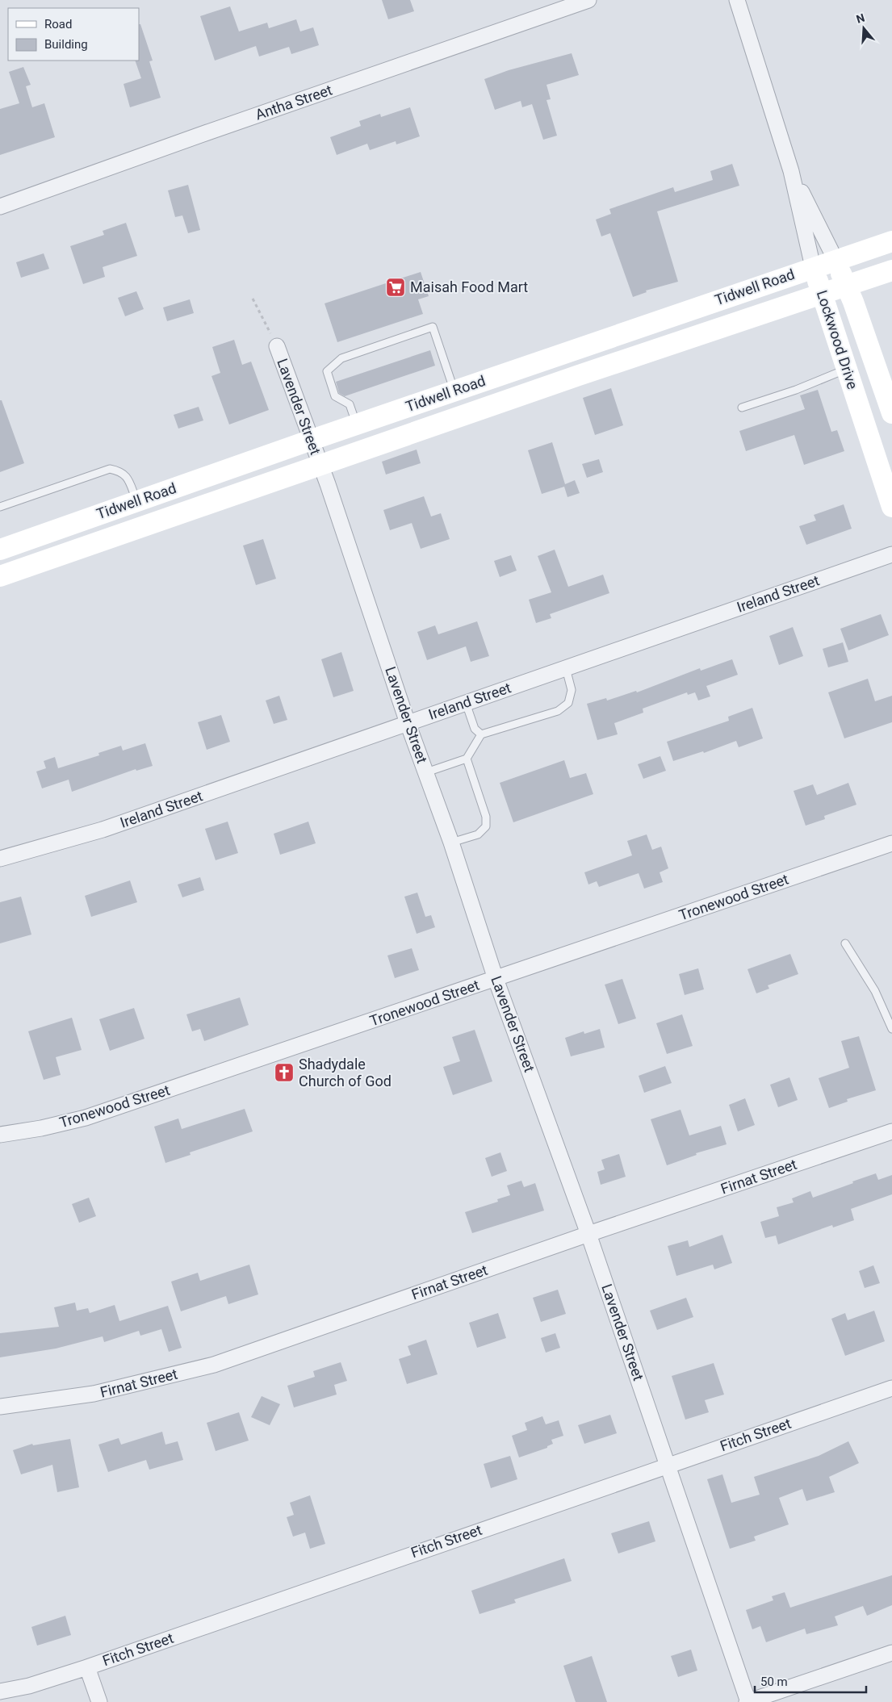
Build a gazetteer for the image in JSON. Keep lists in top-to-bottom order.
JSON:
{
  "streets": {
    "main road": ["Tidwell Road", "Lockwood Drive"],
    "street": [
      "Antha Street",
      "Lavender Street",
      "Ireland Street",
      "Tronewood Street",
      "Firnat Street",
      "Fitch Street"
    ]
  },
  "crossings": [
    ["Tidwell Road", "Lockwood Drive"],
    ["Tidwell Road", "Lavender Street"],
    ["Lavender Street", "Ireland Street"],
    ["Lavender Street", "Tronewood Street"],
    ["Lavender Street", "Firnat Street"],
    ["Lavender Street", "Fitch Street"]
  ],
  "places": {
    "supermarket": ["Maisah Food Mart"],
    "church": ["Shadydale Church of God"]
  },
  "legend": ["Road", "Building"],
  "scale_bar": "50 m",
  "north": "top"
}
